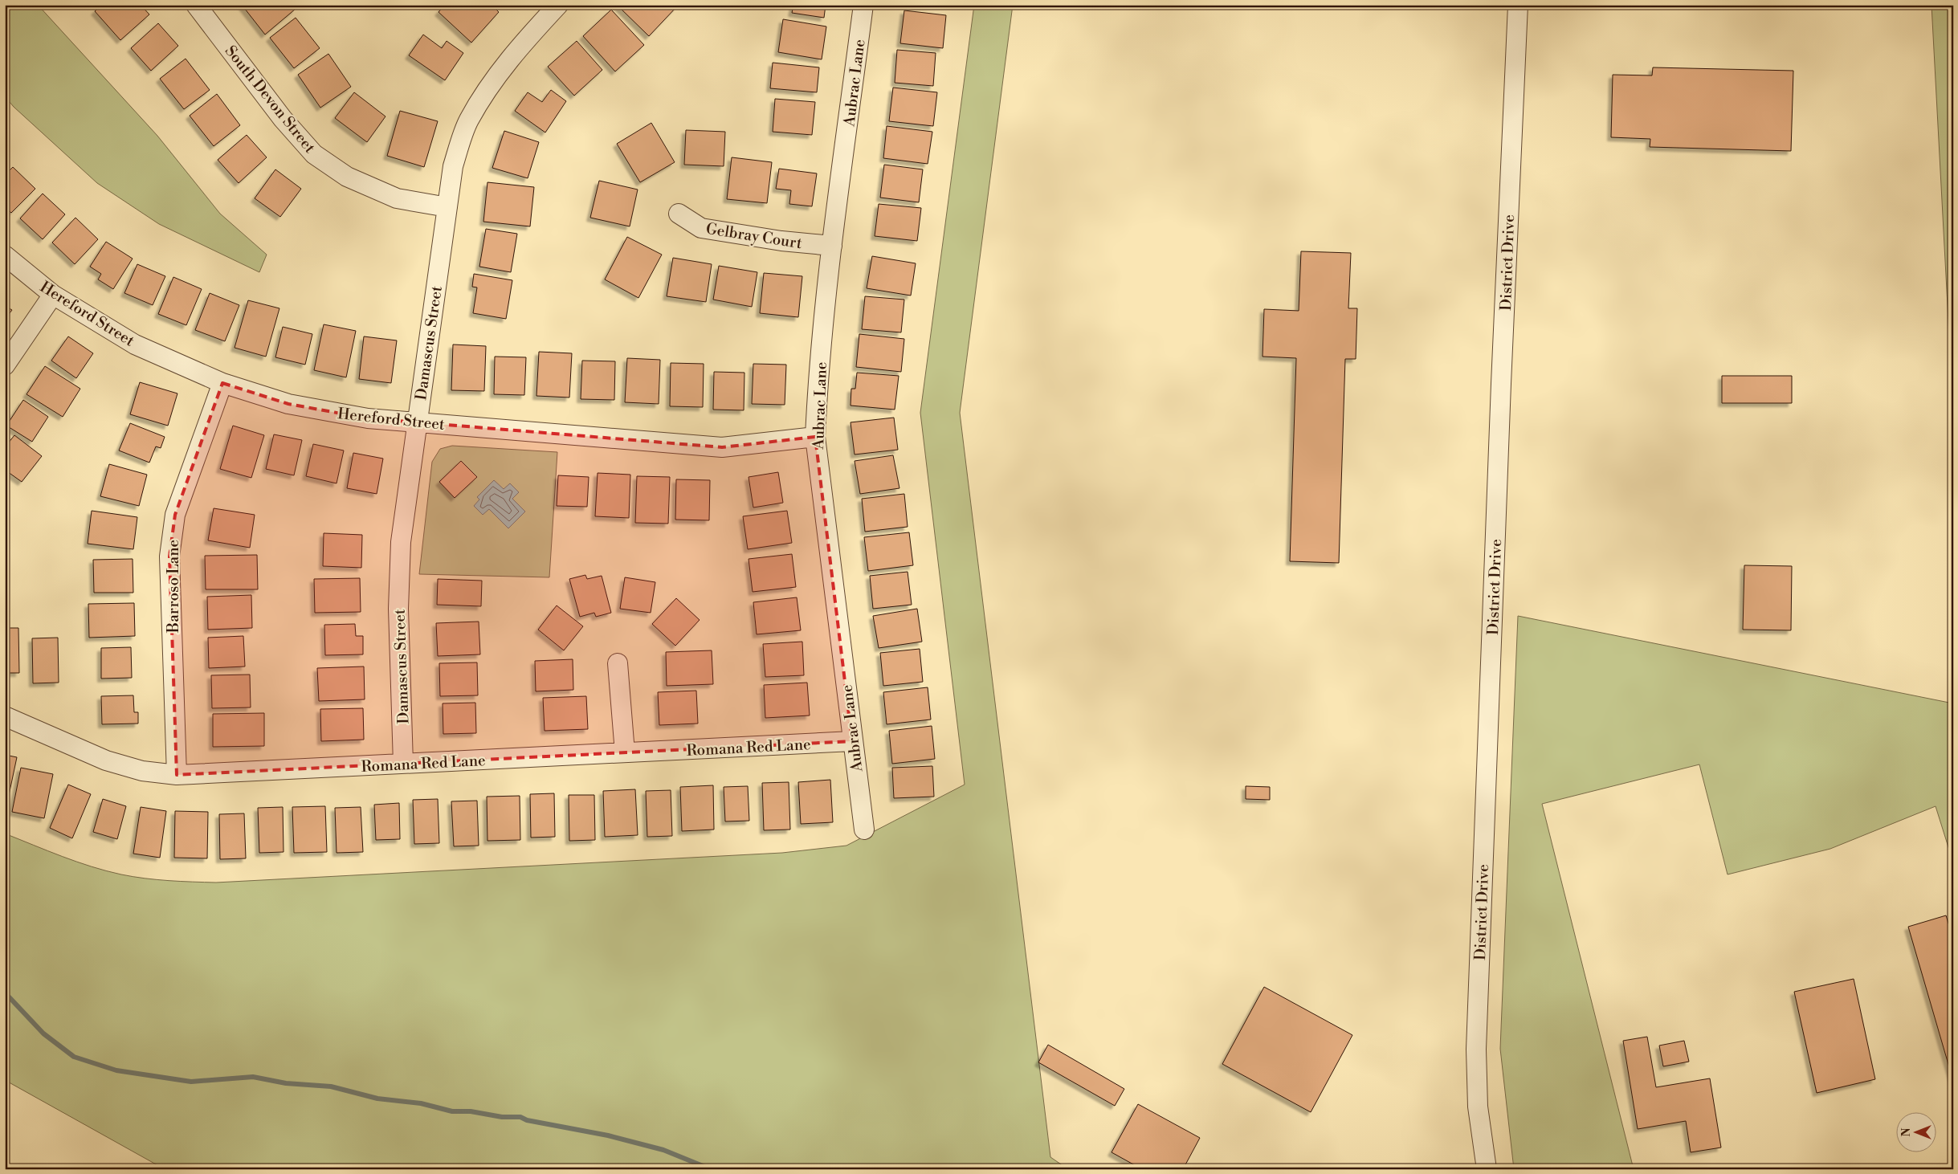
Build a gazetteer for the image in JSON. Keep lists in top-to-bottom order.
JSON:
{
  "streets": {
    "street": [
      "Aubrac Lane",
      "South Devon Street",
      "Gelbray Court",
      "District Drive",
      "Hereford Street",
      "Damascus Street",
      "Barroso Lane",
      "Romana Red Lane"
    ]
  },
  "crossings": [
    ["Aubrac Lane", "Gelbray Court"],
    ["Aubrac Lane", "Hereford Street"],
    ["Aubrac Lane", "Romana Red Lane"],
    ["South Devon Street", "Damascus Street"],
    ["Hereford Street", "Damascus Street"],
    ["Hereford Street", "Barroso Lane"],
    ["Damascus Street", "Romana Red Lane"],
    ["Barroso Lane", "Romana Red Lane"]
  ],
  "north": "left"
}
